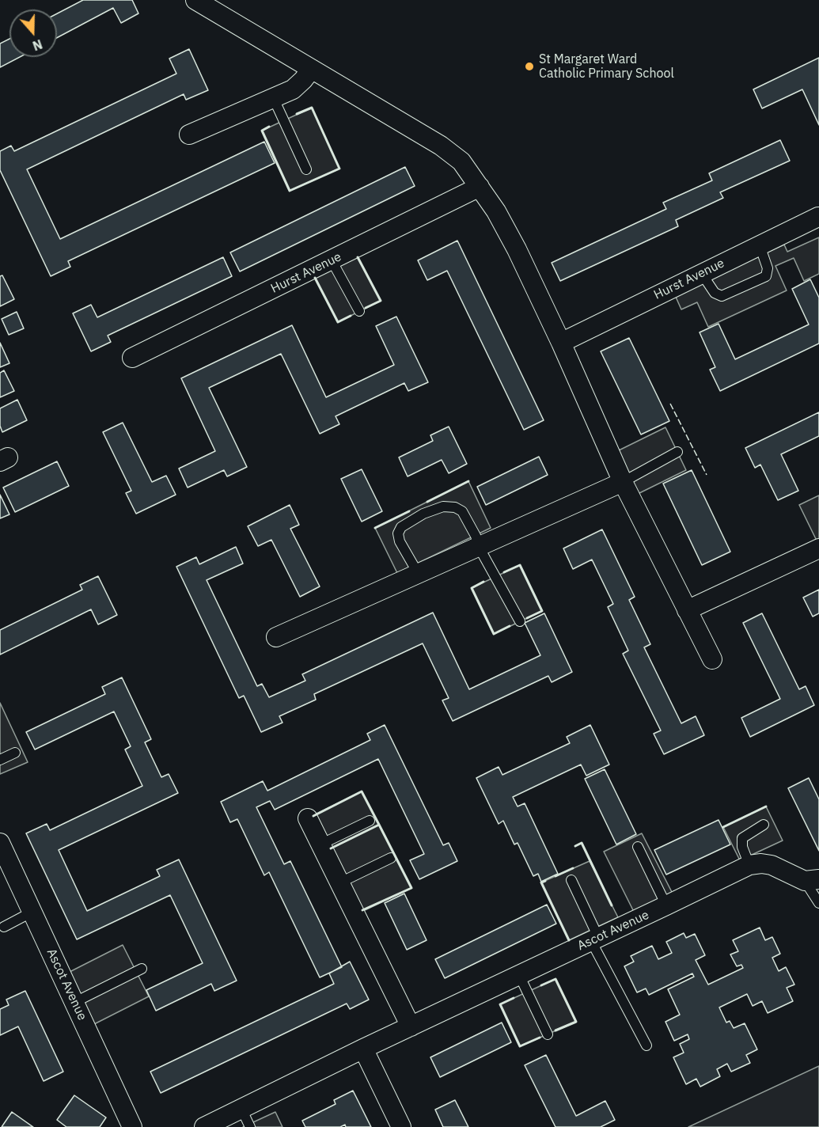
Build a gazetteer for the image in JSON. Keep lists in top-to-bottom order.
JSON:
{
  "streets": {
    "street": ["Hurst Avenue", "Ascot Avenue"]
  },
  "places": ["St Margaret Ward Catholic Primary School"],
  "north": "bottom"
}
